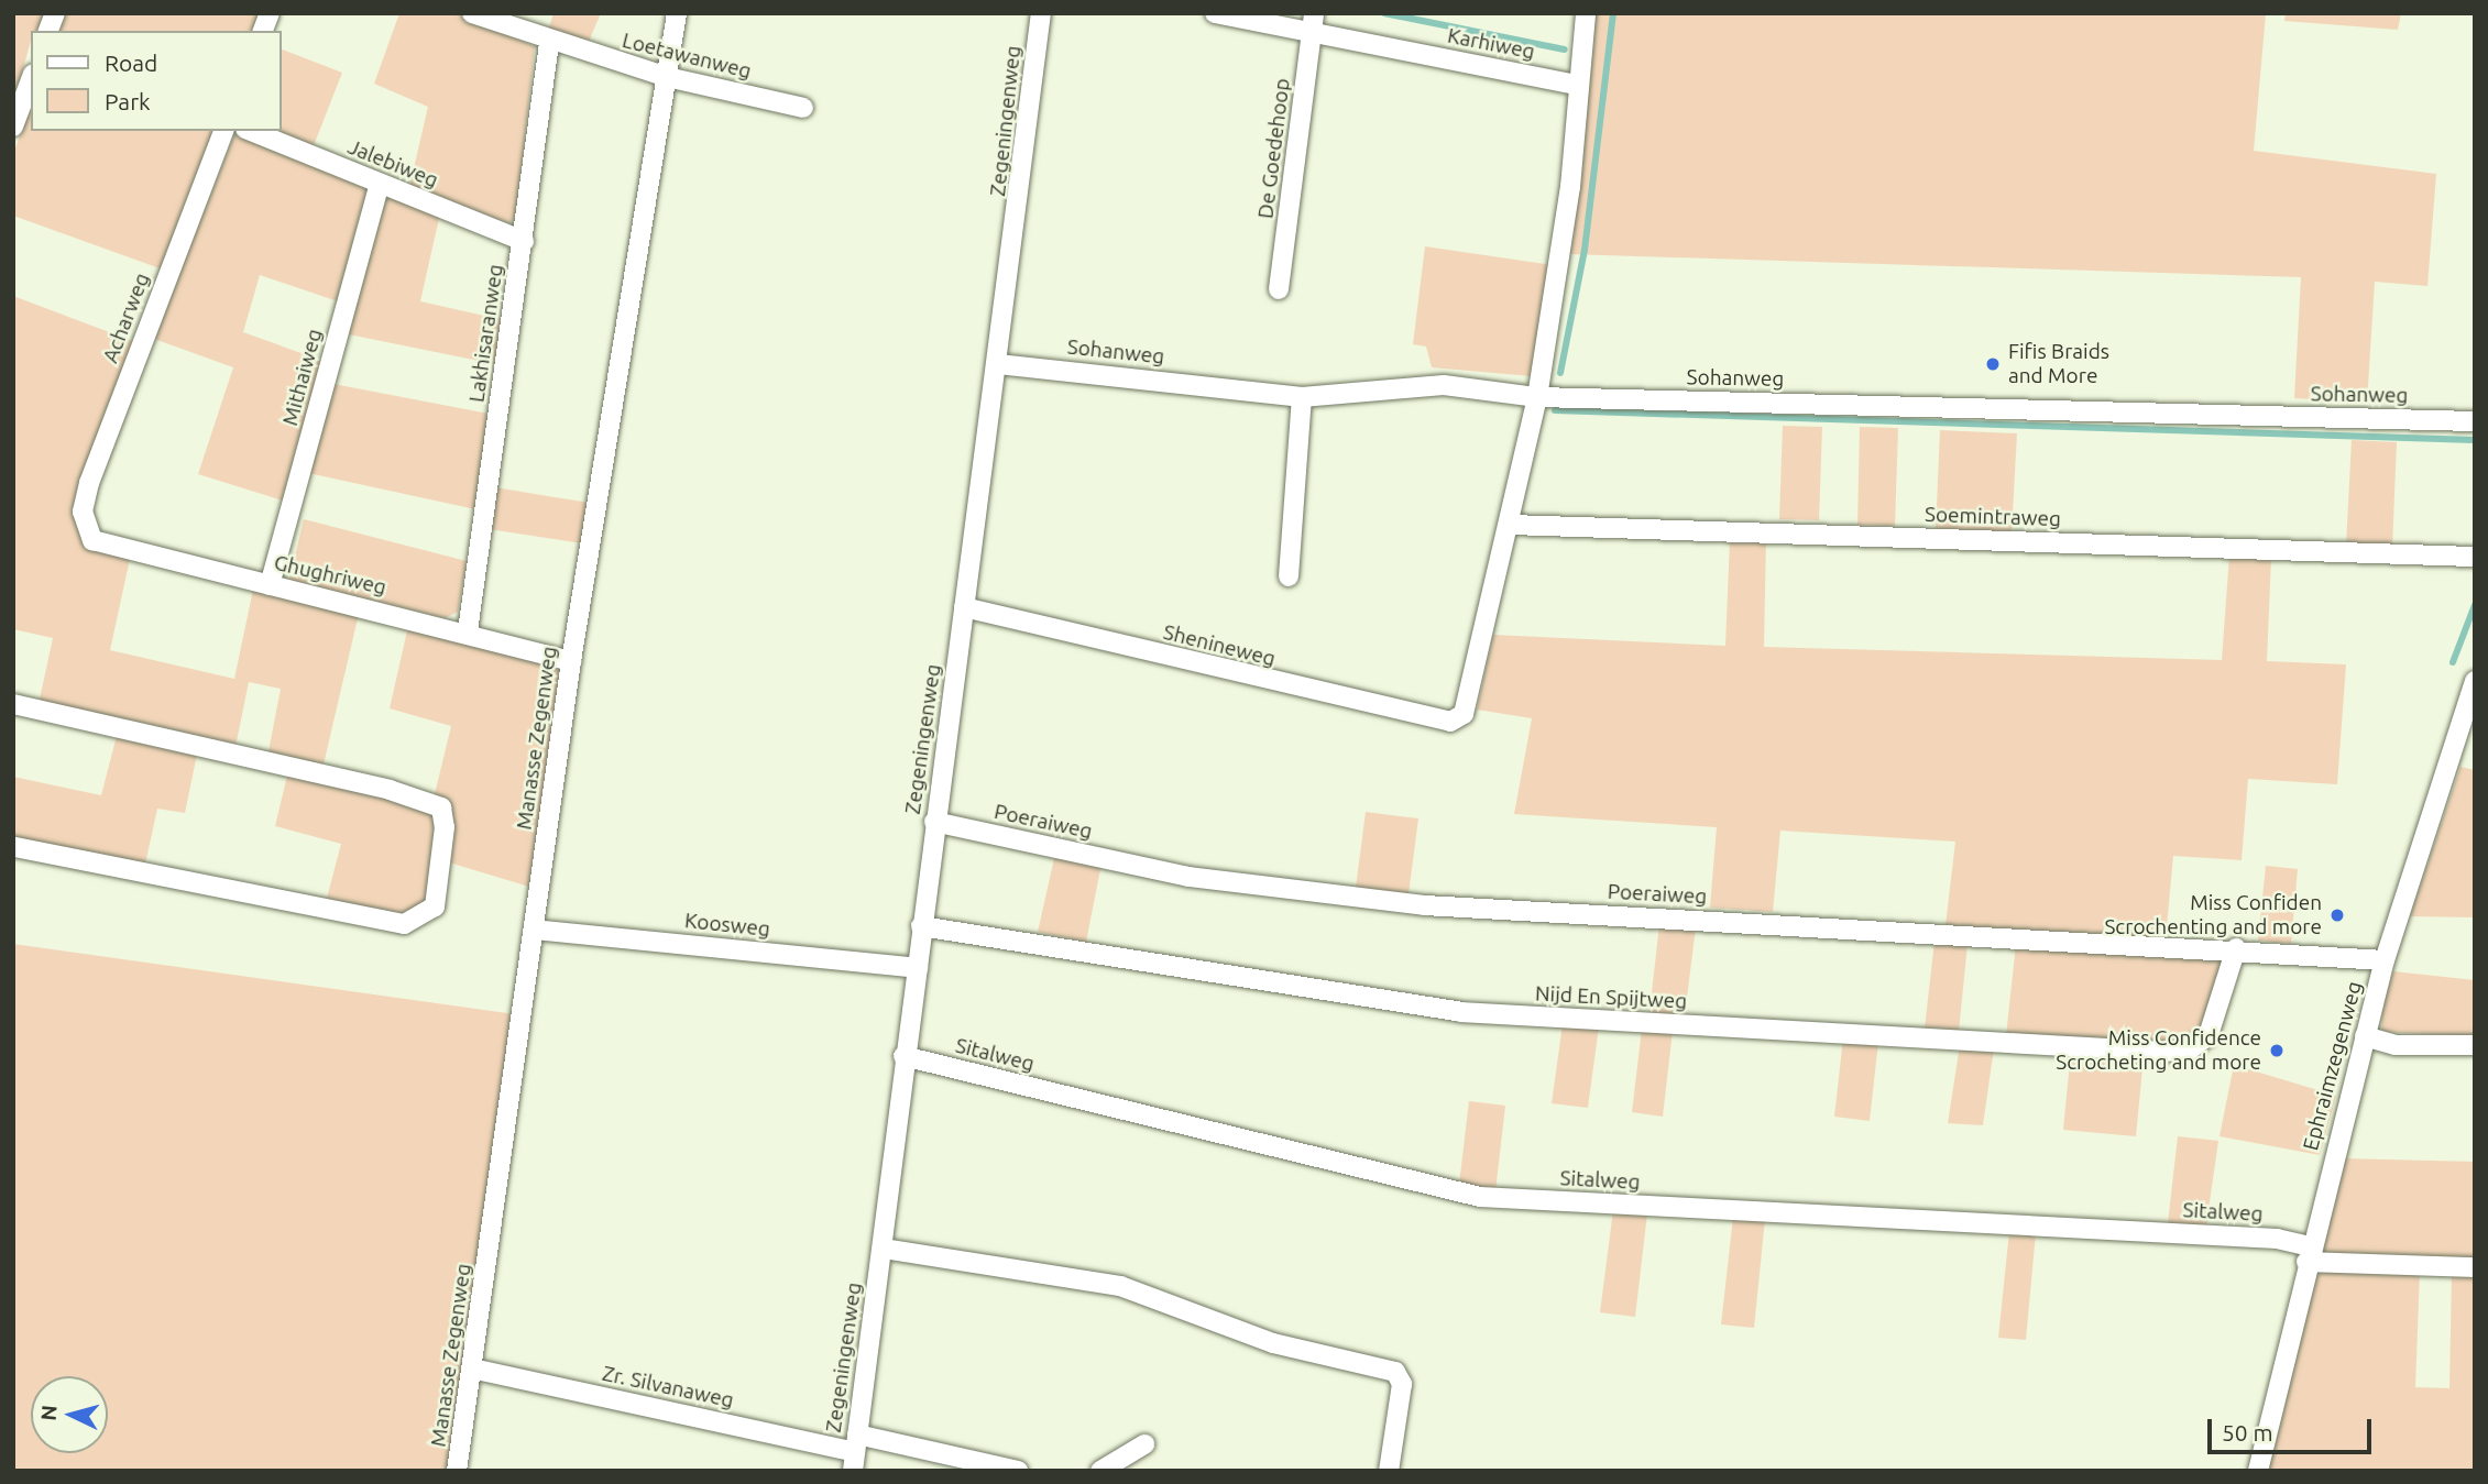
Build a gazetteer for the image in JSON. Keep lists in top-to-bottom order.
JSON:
{
  "streets": {
    "street": [
      "Karhiweg",
      "Loetawanweg",
      "Zegeningenweg",
      "De Goedehoop",
      "Jalebiweg",
      "Acharweg",
      "Lakhisaranweg",
      "Sohanweg",
      "Mithaiweg",
      "Soemintraweg",
      "Ghughriweg",
      "Shenineweg",
      "Manasse Zegenweg",
      "Poeraiweg",
      "Koosweg",
      "Nijd En Spijtweg",
      "Sitalweg",
      "Ephraimzegenweg",
      "Zr. Silvanaweg"
    ]
  },
  "crossings": [
    ["Karhiweg", "De Goedehoop"],
    ["Loetawanweg", "Lakhisaranweg"],
    ["Loetawanweg", "Manasse Zegenweg"],
    ["Zegeningenweg", "Sohanweg"],
    ["Zegeningenweg", "Shenineweg"],
    ["Zegeningenweg", "Poeraiweg"],
    ["Zegeningenweg", "Koosweg"],
    ["Zegeningenweg", "Nijd En Spijtweg"],
    ["Zegeningenweg", "Sitalweg"],
    ["Zegeningenweg", "Zr. Silvanaweg"],
    ["Jalebiweg", "Lakhisaranweg"],
    ["Jalebiweg", "Mithaiweg"],
    ["Acharweg", "Ghughriweg"],
    ["Lakhisaranweg", "Ghughriweg"],
    ["Mithaiweg", "Ghughriweg"],
    ["Soemintraweg", "Shenineweg"],
    ["Ghughriweg", "Manasse Zegenweg"],
    ["Manasse Zegenweg", "Koosweg"],
    ["Manasse Zegenweg", "Zr. Silvanaweg"],
    ["Poeraiweg", "Nijd En Spijtweg"],
    ["Poeraiweg", "Ephraimzegenweg"],
    ["Sitalweg", "Ephraimzegenweg"]
  ],
  "places": ["Fifis Braids and More", "Miss Confiden Scrochenting and more", "Miss Confidence Scrocheting and more"],
  "legend": ["Road", "Park"],
  "scale_bar": "50 m",
  "north": "left"
}
